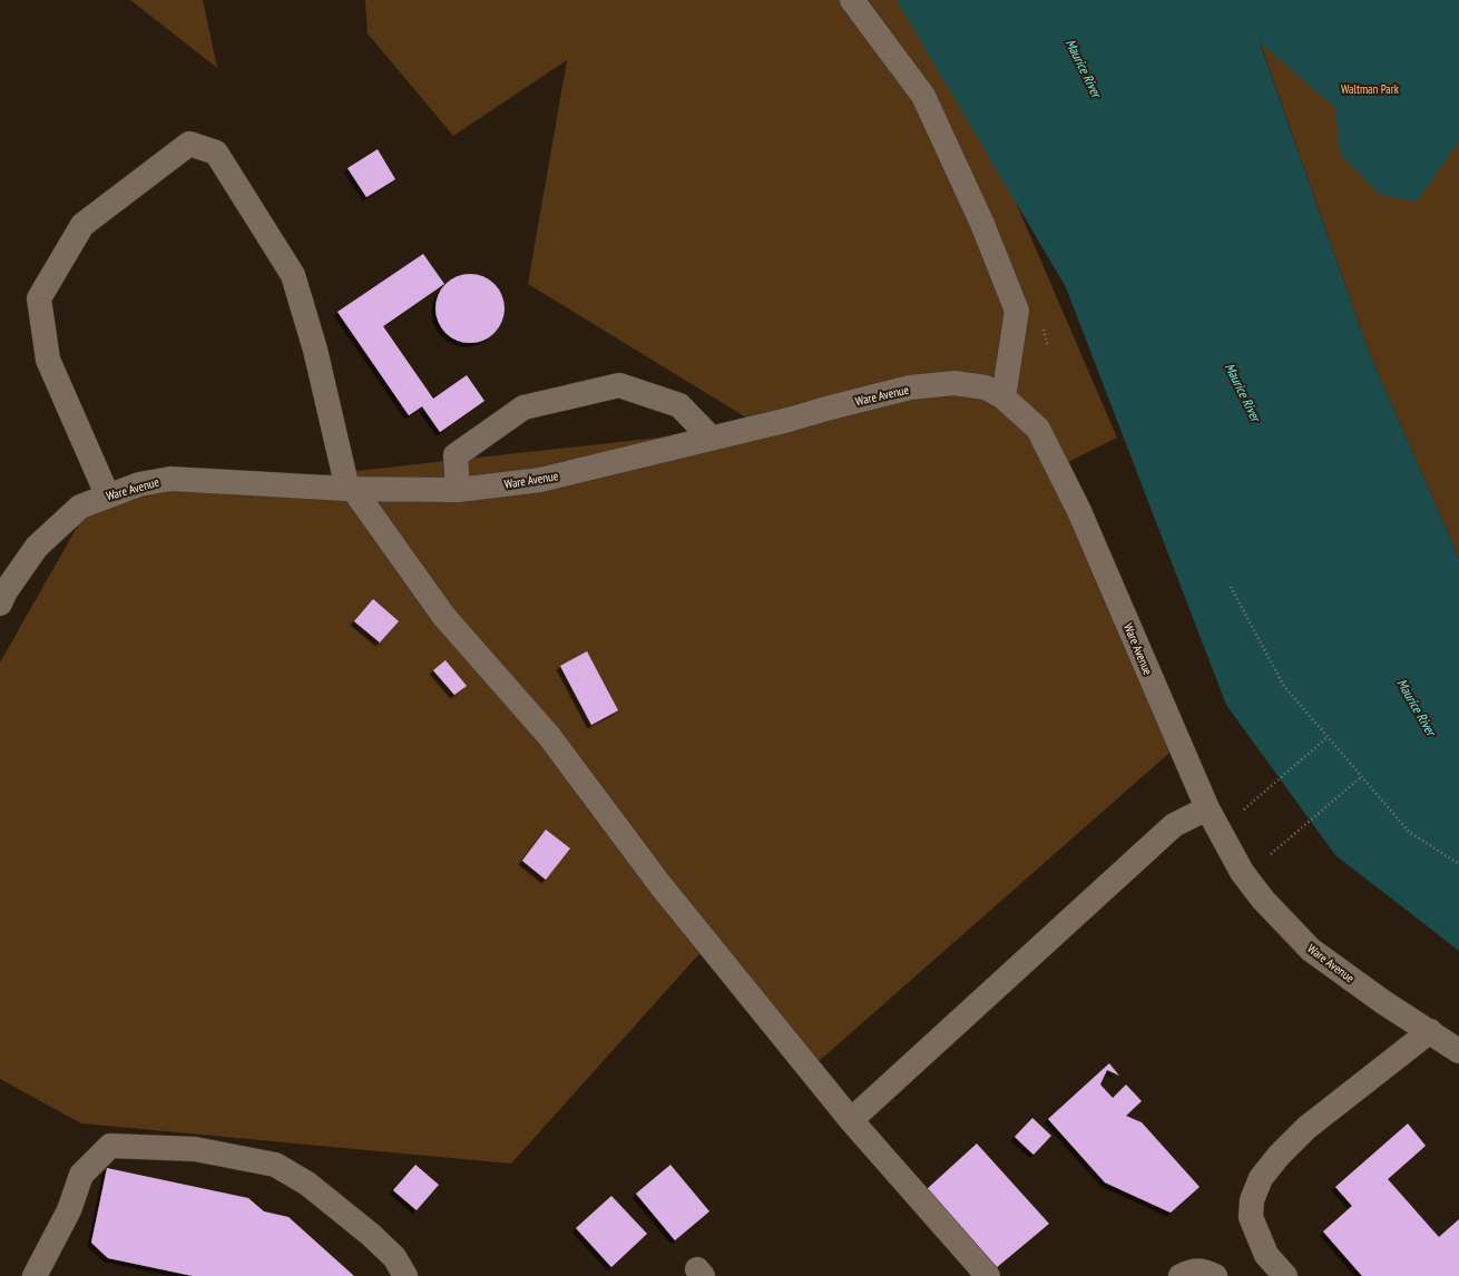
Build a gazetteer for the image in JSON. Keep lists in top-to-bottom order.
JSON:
{
  "streets": {
    "street": ["Ware Avenue"]
  },
  "water": ["Maurice River"],
  "parks": ["Waltman Park"]
}
